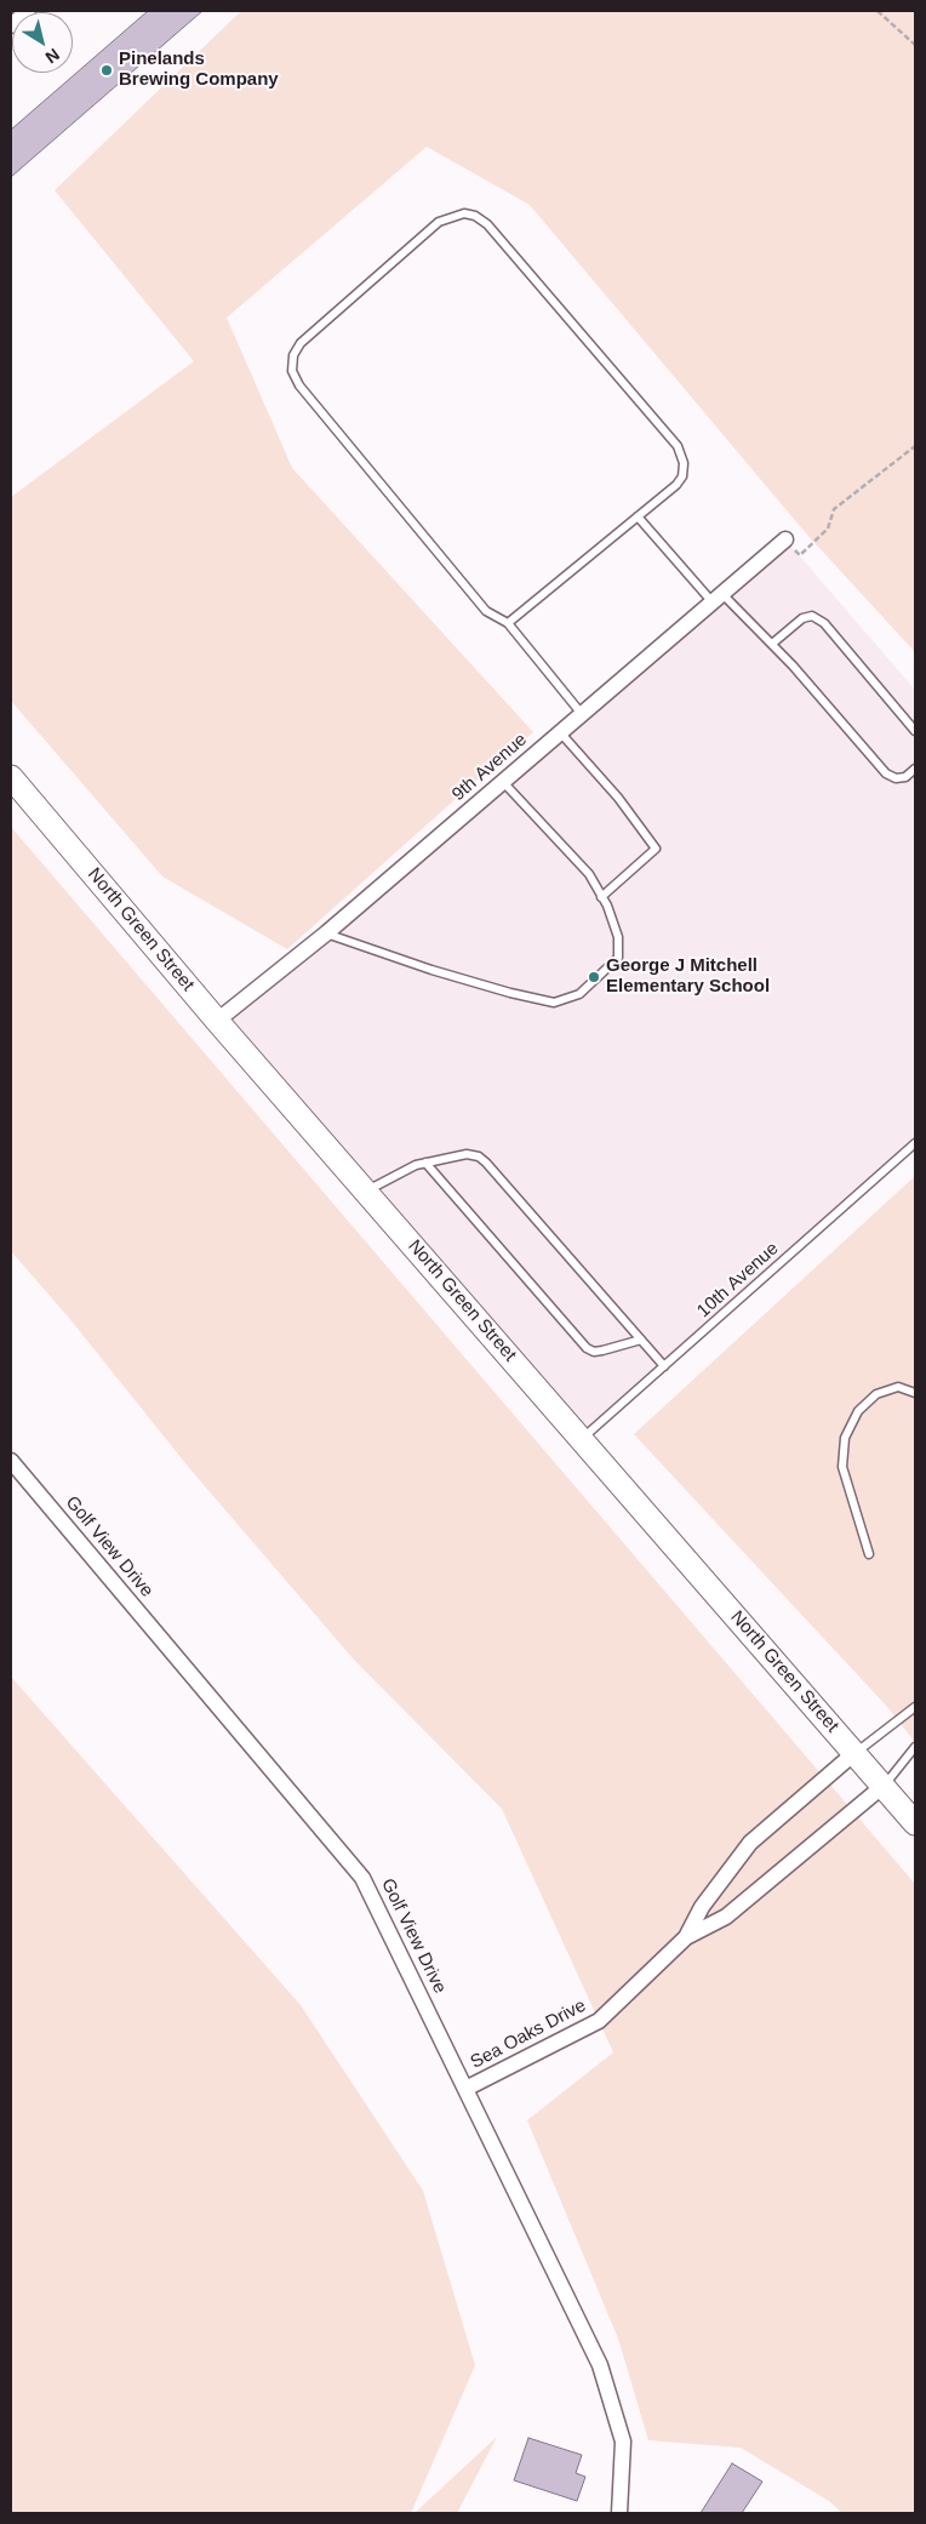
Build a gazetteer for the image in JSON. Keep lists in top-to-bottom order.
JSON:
{
  "streets": {
    "main road": ["North Green Street"],
    "street": ["9th Avenue", "Golf View Drive", "Sea Oaks Drive"],
    "lane": ["10th Avenue"]
  },
  "crossings": [
    ["9th Avenue", "North Green Street"],
    ["North Green Street", "10th Avenue"],
    ["North Green Street", "Sea Oaks Drive"],
    ["Golf View Drive", "Sea Oaks Drive"]
  ],
  "places": ["Pinelands Brewing Company", "George J Mitchell Elementary School"],
  "north": "bottom right"
}
